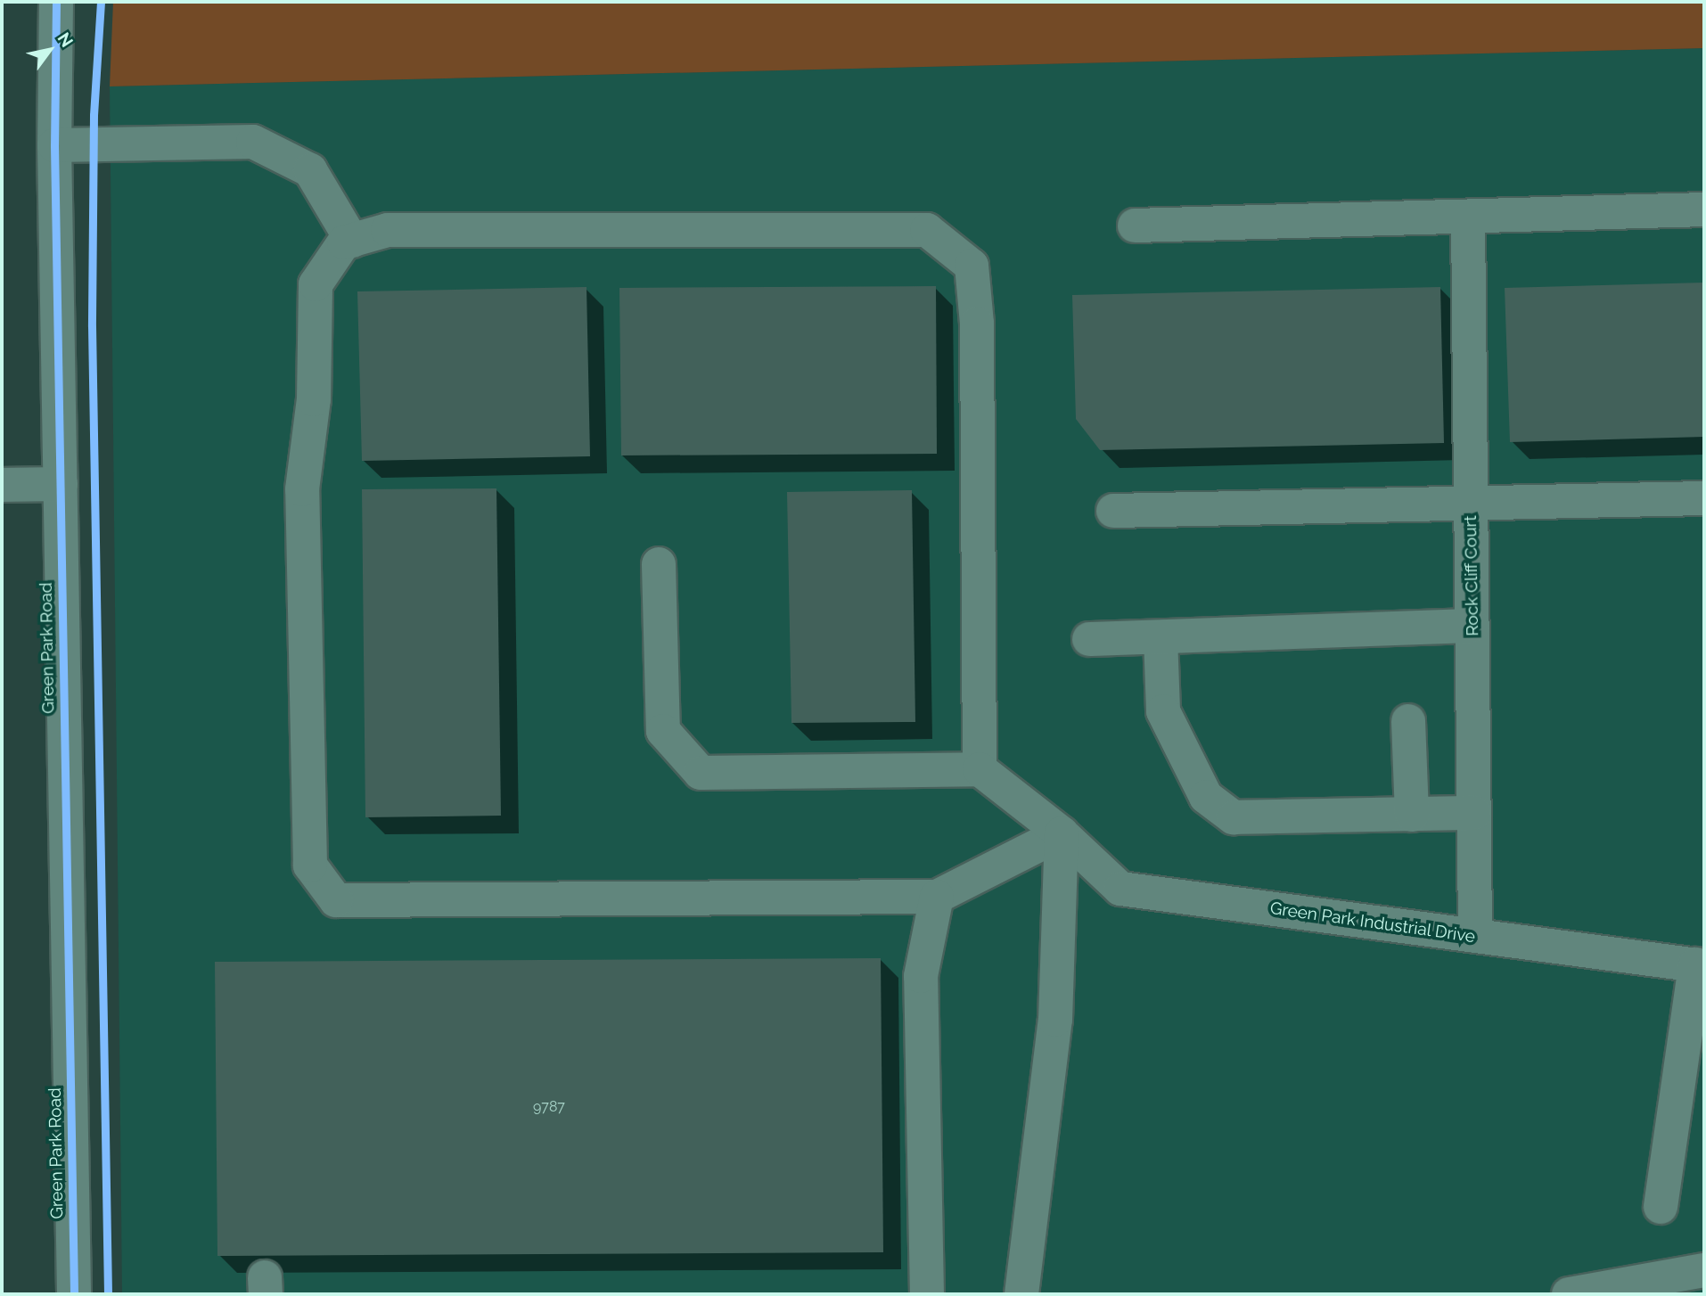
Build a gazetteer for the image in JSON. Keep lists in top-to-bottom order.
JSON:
{
  "streets": {
    "street": ["Rock Cliff Court", "Green Park Road", "Green Park Industrial Drive"]
  },
  "crossings": [
    ["Rock Cliff Court", "Green Park Industrial Drive"]
  ],
  "house_numbers": ["9787"],
  "north": "top right"
}
